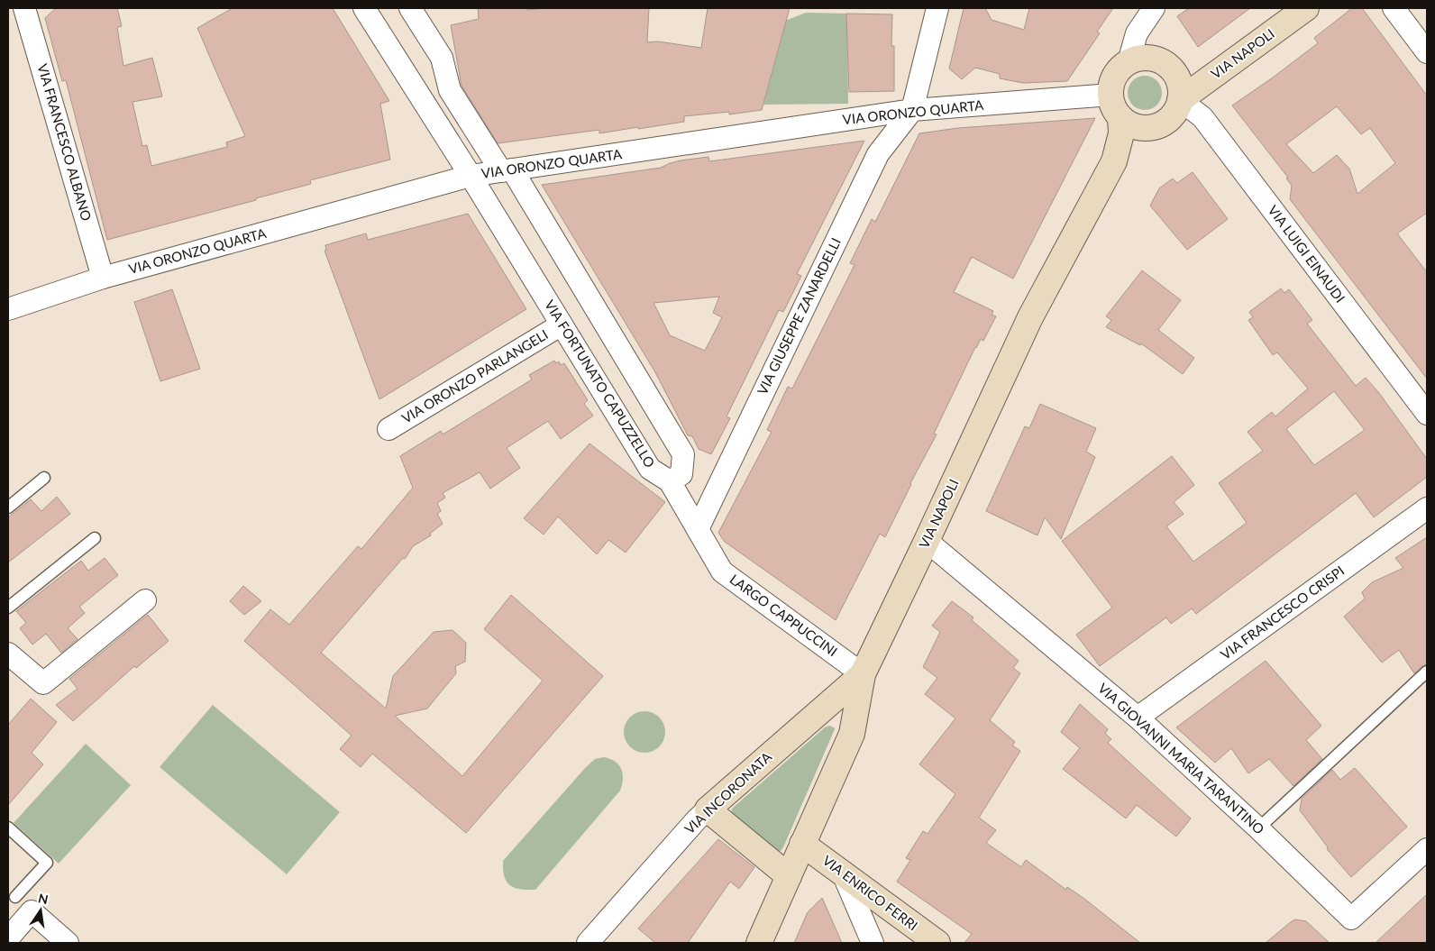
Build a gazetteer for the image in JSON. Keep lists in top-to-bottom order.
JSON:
{
  "streets": {
    "main road": ["VIA NAPOLI", "VIA INCORONATA", "VIA ENRICO FERRI"],
    "street": [
      "VIA ORONZO QUARTA",
      "VIA FRANCESCO ALBANO",
      "VIA LUIGI EINAUDI",
      "VIA GIUSEPPE ZANARDELLI",
      "VIA ORONZO PARLANGELI",
      "VIA FORTUNATO CAPUZZELLO",
      "VIA FRANCESCO CRISPI",
      "LARGO CAPPUCCINI",
      "VIA GIOVANNI MARIA TARANTINO"
    ]
  },
  "crossings": [
    ["VIA NAPOLI", "VIA ORONZO QUARTA"],
    ["VIA NAPOLI", "VIA LUIGI EINAUDI"],
    ["VIA NAPOLI", "LARGO CAPPUCCINI"],
    ["VIA NAPOLI", "VIA GIOVANNI MARIA TARANTINO"],
    ["VIA NAPOLI", "VIA INCORONATA"],
    ["VIA NAPOLI", "VIA ENRICO FERRI"],
    ["VIA ORONZO QUARTA", "VIA FRANCESCO ALBANO"],
    ["VIA ORONZO QUARTA", "VIA LUIGI EINAUDI"],
    ["VIA ORONZO QUARTA", "VIA GIUSEPPE ZANARDELLI"],
    ["VIA ORONZO QUARTA", "VIA FORTUNATO CAPUZZELLO"],
    ["VIA GIUSEPPE ZANARDELLI", "LARGO CAPPUCCINI"],
    ["VIA ORONZO PARLANGELI", "VIA FORTUNATO CAPUZZELLO"],
    ["VIA FORTUNATO CAPUZZELLO", "LARGO CAPPUCCINI"],
    ["VIA FRANCESCO CRISPI", "VIA GIOVANNI MARIA TARANTINO"],
    ["LARGO CAPPUCCINI", "VIA INCORONATA"]
  ],
  "north": "top"
}
